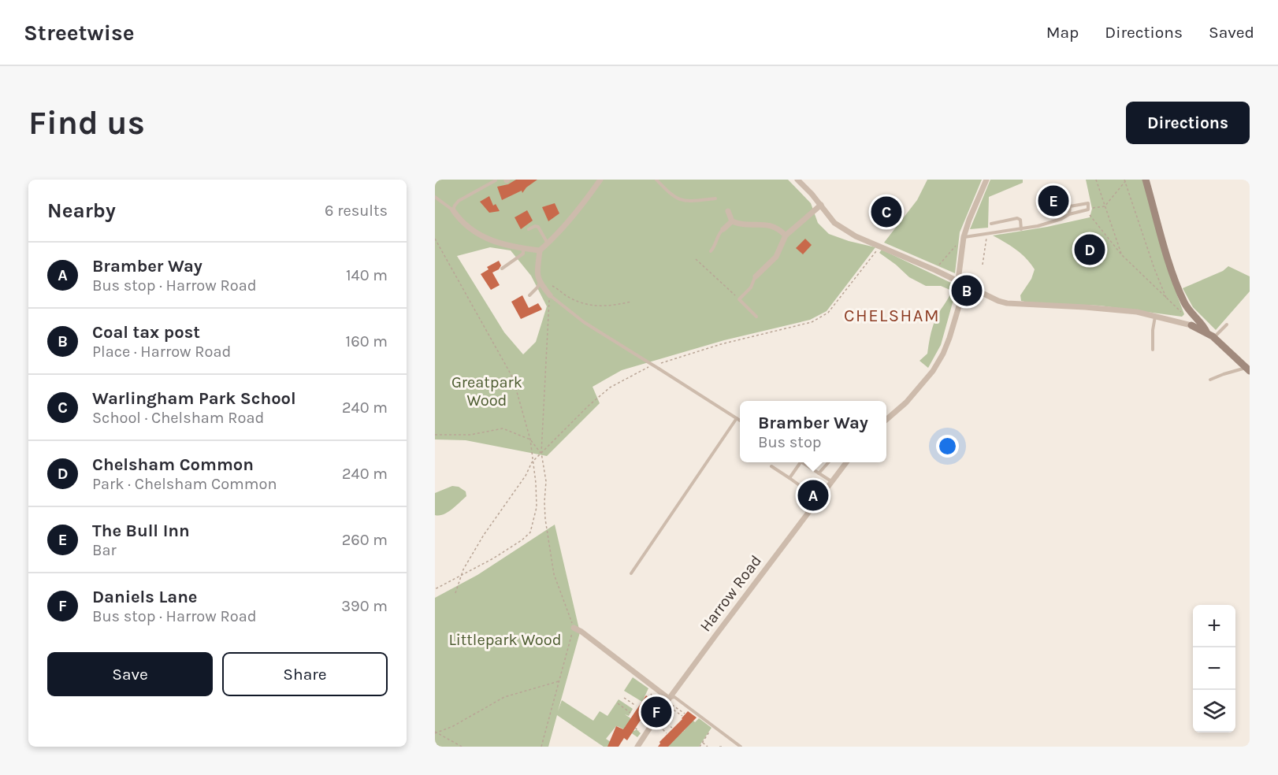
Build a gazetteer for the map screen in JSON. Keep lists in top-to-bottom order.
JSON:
{
  "streets": {
    "street": ["Harrow Road"]
  },
  "districts": ["CHELSHAM"],
  "parks": ["Greatpark Wood", "Littlepark Wood"],
  "page": {
    "header": "Streetwise",
    "nav": ["Map", "Directions", "Saved"],
    "buttons": [
      "Directions",
      ["Save", "Share"]
    ],
    "title": "Find us",
    "heading": ["Nearby", "6 results"],
    "pins": [
      "E",
      "C",
      "D",
      "B",
      "A",
      "F"
    ],
    "list": [
      {
        "mark": "A",
        "name": "Bramber Way",
        "note": "Bus stop · Harrow Road",
        "value": "140 m"
      },
      {
        "mark": "B",
        "name": "Coal tax post",
        "note": "Place · Harrow Road",
        "value": "160 m"
      },
      {
        "mark": "C",
        "name": "Warlingham Park School",
        "note": "School · Chelsham Road",
        "value": "240 m"
      },
      {
        "mark": "D",
        "name": "Chelsham Common",
        "note": "Park · Chelsham Common",
        "value": "240 m"
      },
      {
        "mark": "E",
        "name": "The Bull Inn",
        "note": "Bar",
        "value": "260 m"
      },
      {
        "mark": "F",
        "name": "Daniels Lane",
        "note": "Bus stop · Harrow Road",
        "value": "390 m"
      }
    ],
    "popup": ["Bramber Way", "Bus stop"],
    "map_buttons": ["+", "−"]
  }
}
